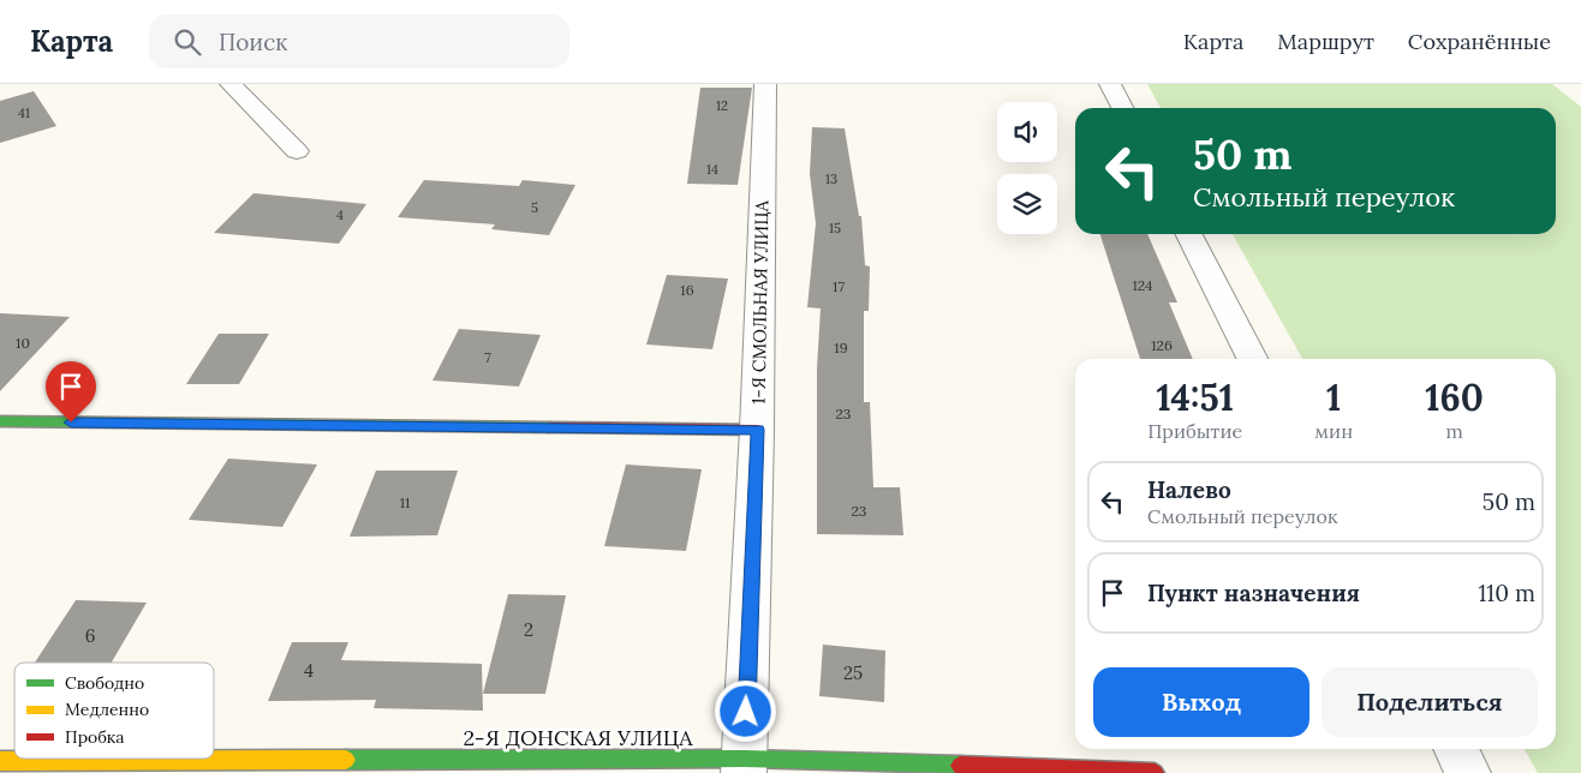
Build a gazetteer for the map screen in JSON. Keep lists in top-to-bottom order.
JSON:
{
  "streets": {
    "street": ["1-Я СМОЛЬНАЯ УЛИЦА", "2-Я ДОНСКАЯ УЛИЦА"]
  },
  "crossings": [
    ["1-Я СМОЛЬНАЯ УЛИЦА", "2-Я ДОНСКАЯ УЛИЦА"]
  ],
  "house_numbers": [
    "12",
    "41",
    "14",
    "13",
    "5",
    "4",
    "15",
    "124",
    "17",
    "16",
    "10",
    "126",
    "19",
    "7",
    "23",
    "11",
    "23",
    "2",
    "6",
    "4",
    "25"
  ],
  "legend": ["Свободно", "Медленно", "Пробка"],
  "page": {
    "header": "Карта",
    "search": "Поиск",
    "nav": ["Карта", "Маршрут", "Сохранённые"],
    "turn": ["50 m", "Смольный переулок"],
    "eta": [
      "14:51",
      "Прибытие",
      "1",
      "мин",
      "160",
      "m"
    ],
    "list": [
      {
        "name": "Налево",
        "note": "Смольный переулок",
        "value": "50 m"
      },
      {
        "name": "Пункт назначения",
        "value": "110 m"
      }
    ],
    "buttons": ["Выход", "Поделиться"]
  }
}
